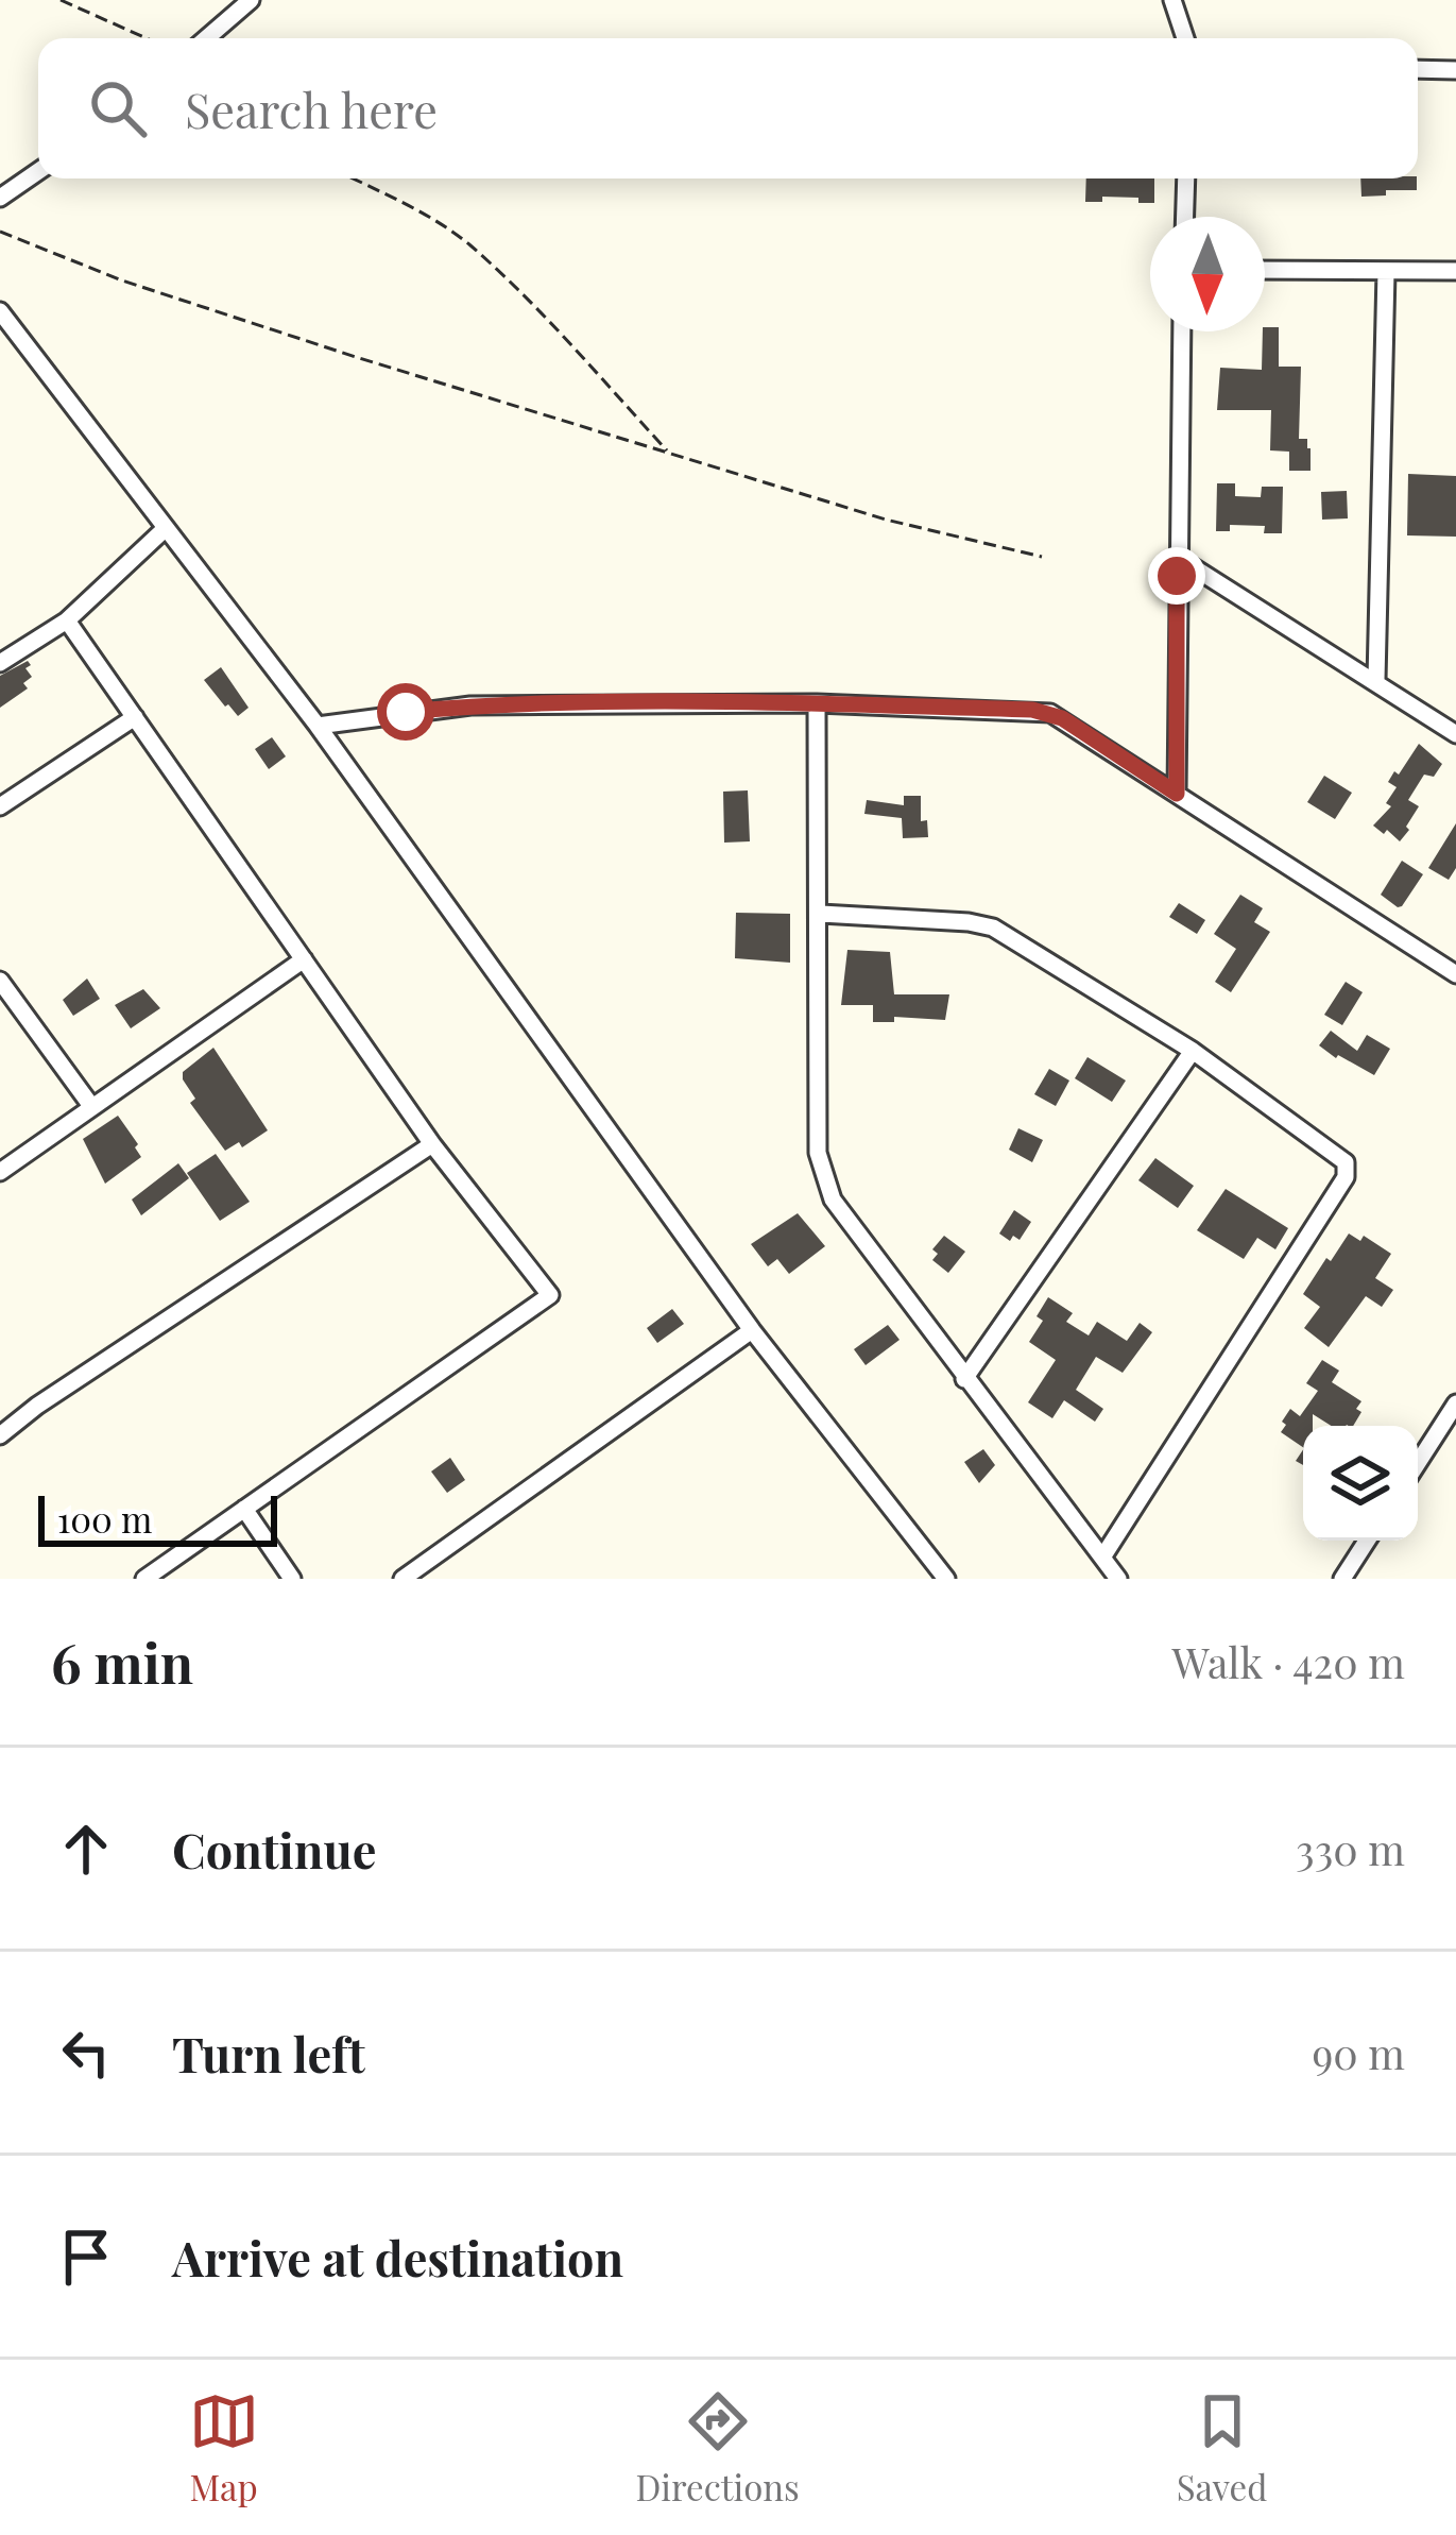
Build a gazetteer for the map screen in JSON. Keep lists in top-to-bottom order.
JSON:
{
  "scale_bar": "100 m",
  "north": "bottom",
  "page": {
    "search": "Search here",
    "scale": "100 m",
    "heading": ["6 min", "Walk · 420 m"],
    "list": [
      ["Continue", "330 m"],
      ["Turn left", "90 m"],
      "Arrive at destination"
    ],
    "nav": ["Map", "Directions", "Saved"]
  }
}
